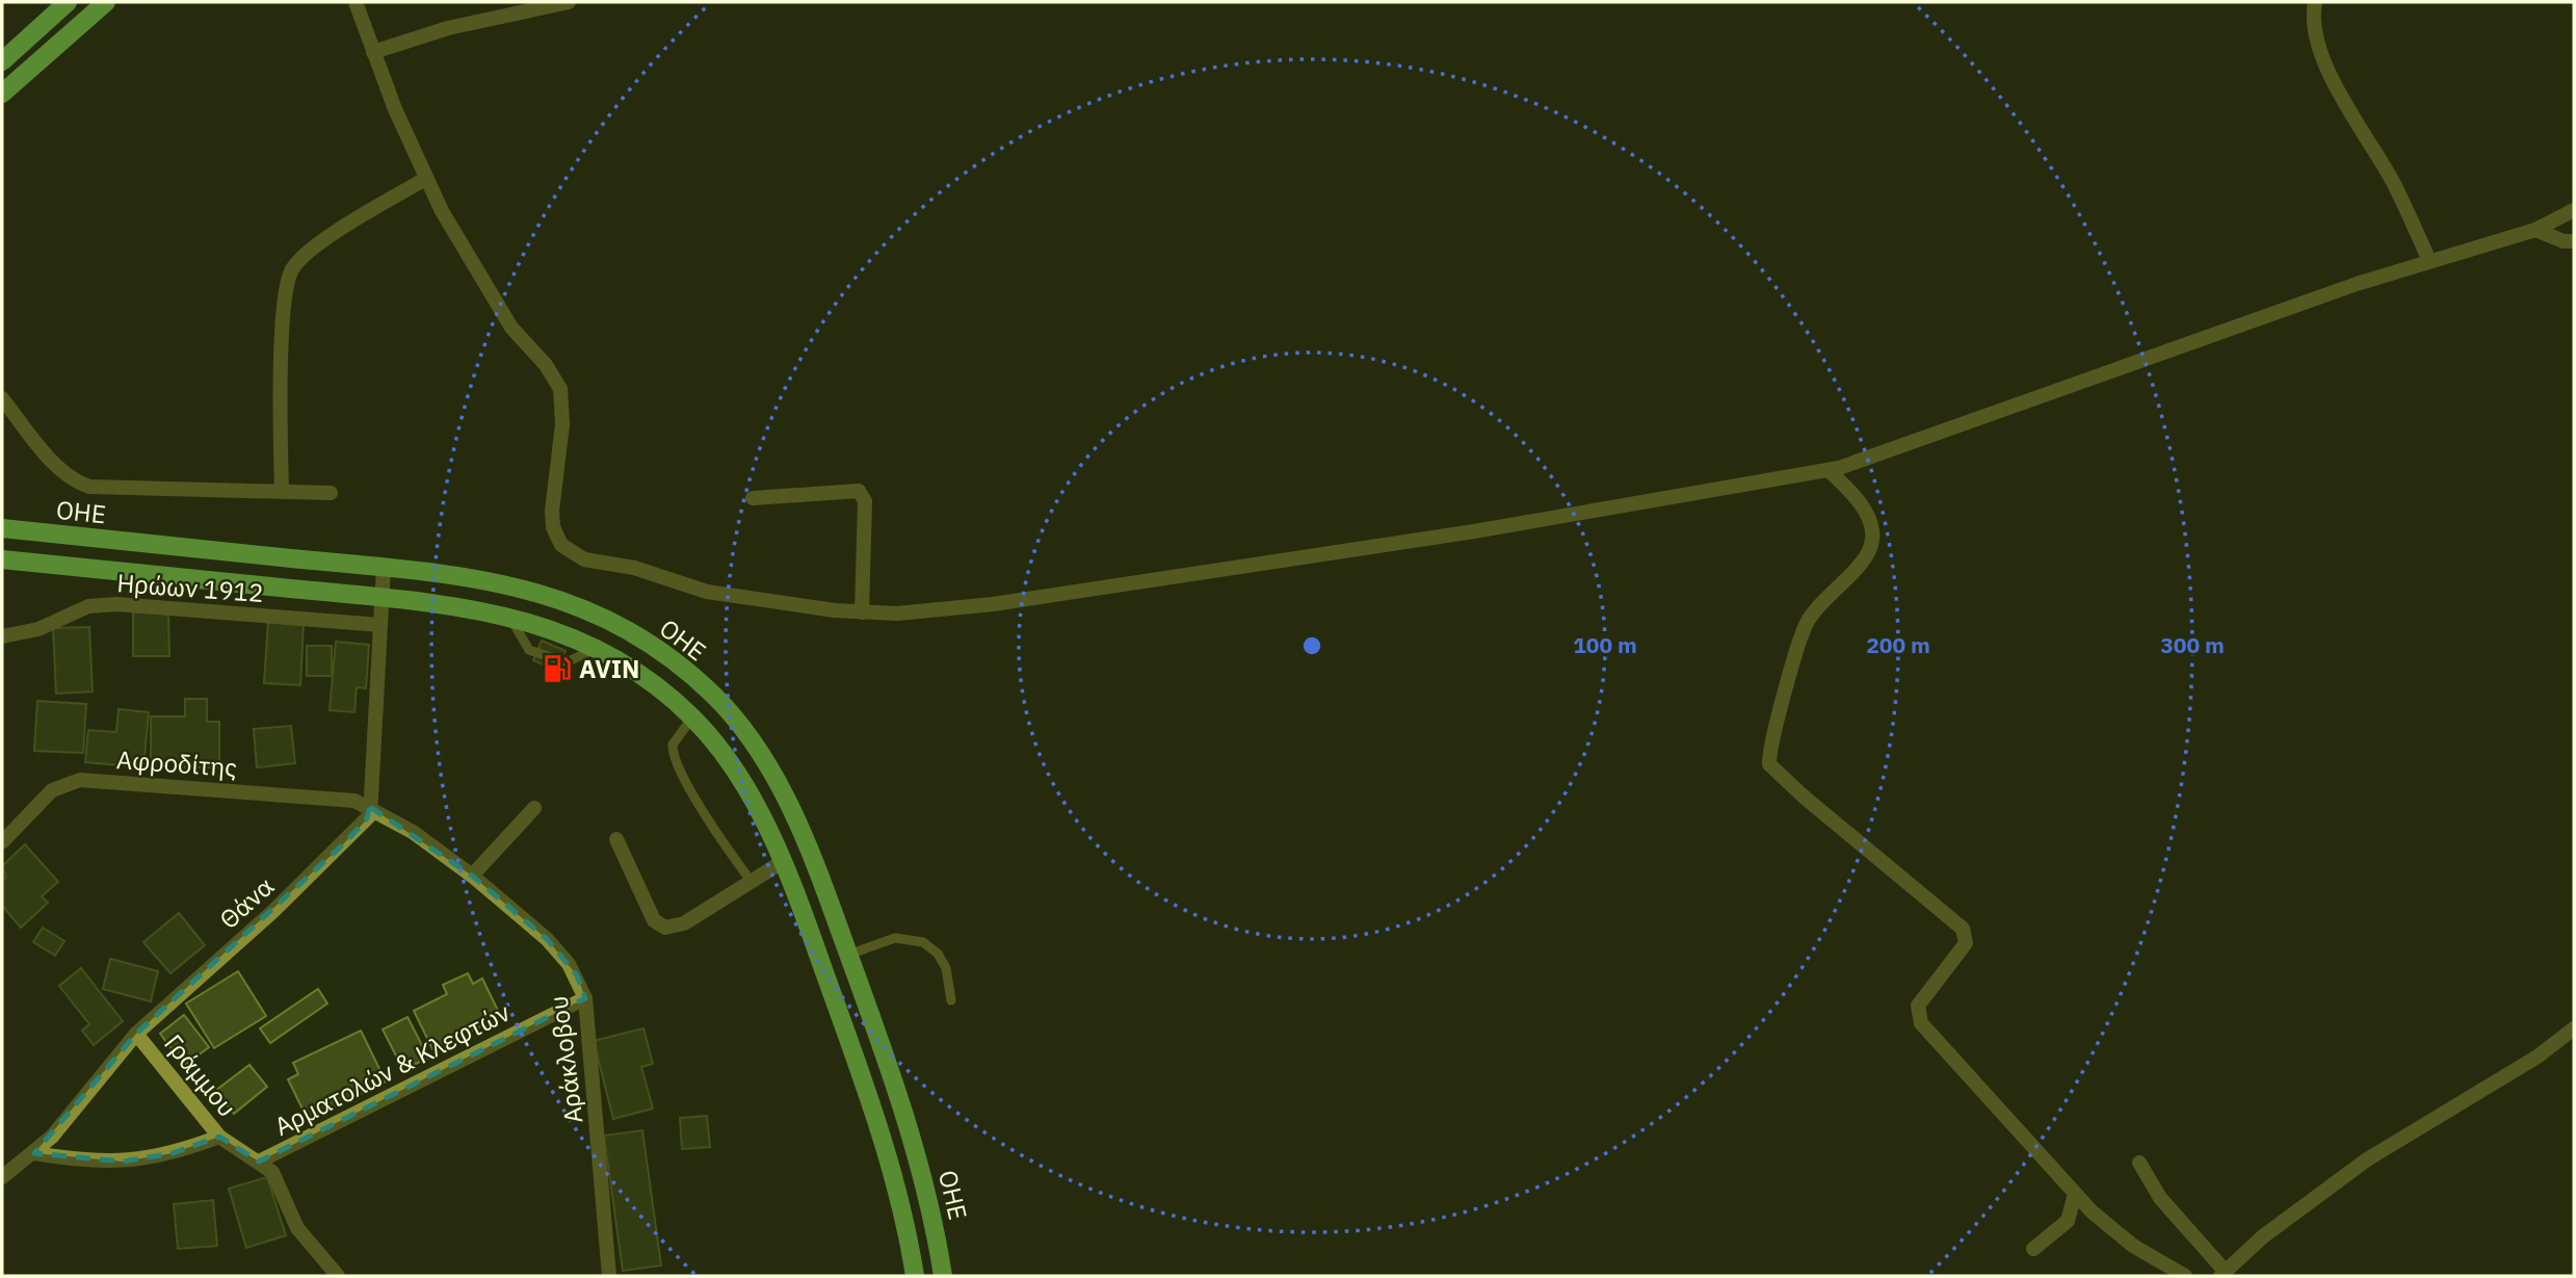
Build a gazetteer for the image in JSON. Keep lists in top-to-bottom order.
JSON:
{
  "streets": {
    "main road": ["ΟΗΕ"],
    "street": [
      "Ηρώων 1912",
      "Αφροδίτης",
      "Θάνα",
      "Αράκλοβου",
      "Αρματολών & Κλεφτών",
      "Γράμμου"
    ]
  },
  "crossings": [
    ["Αφροδίτης", "Θάνα"],
    ["Αφροδίτης", "Αράκλοβου"],
    ["Θάνα", "Αράκλοβου"],
    ["Θάνα", "Γράμμου"],
    ["Αράκλοβου", "Αρματολών & Κλεφτών"],
    ["Αρματολών & Κλεφτών", "Γράμμου"]
  ],
  "places": {
    "fuel station": ["AVIN"]
  },
  "rings": ["100 m", "200 m", "300 m"]
}
